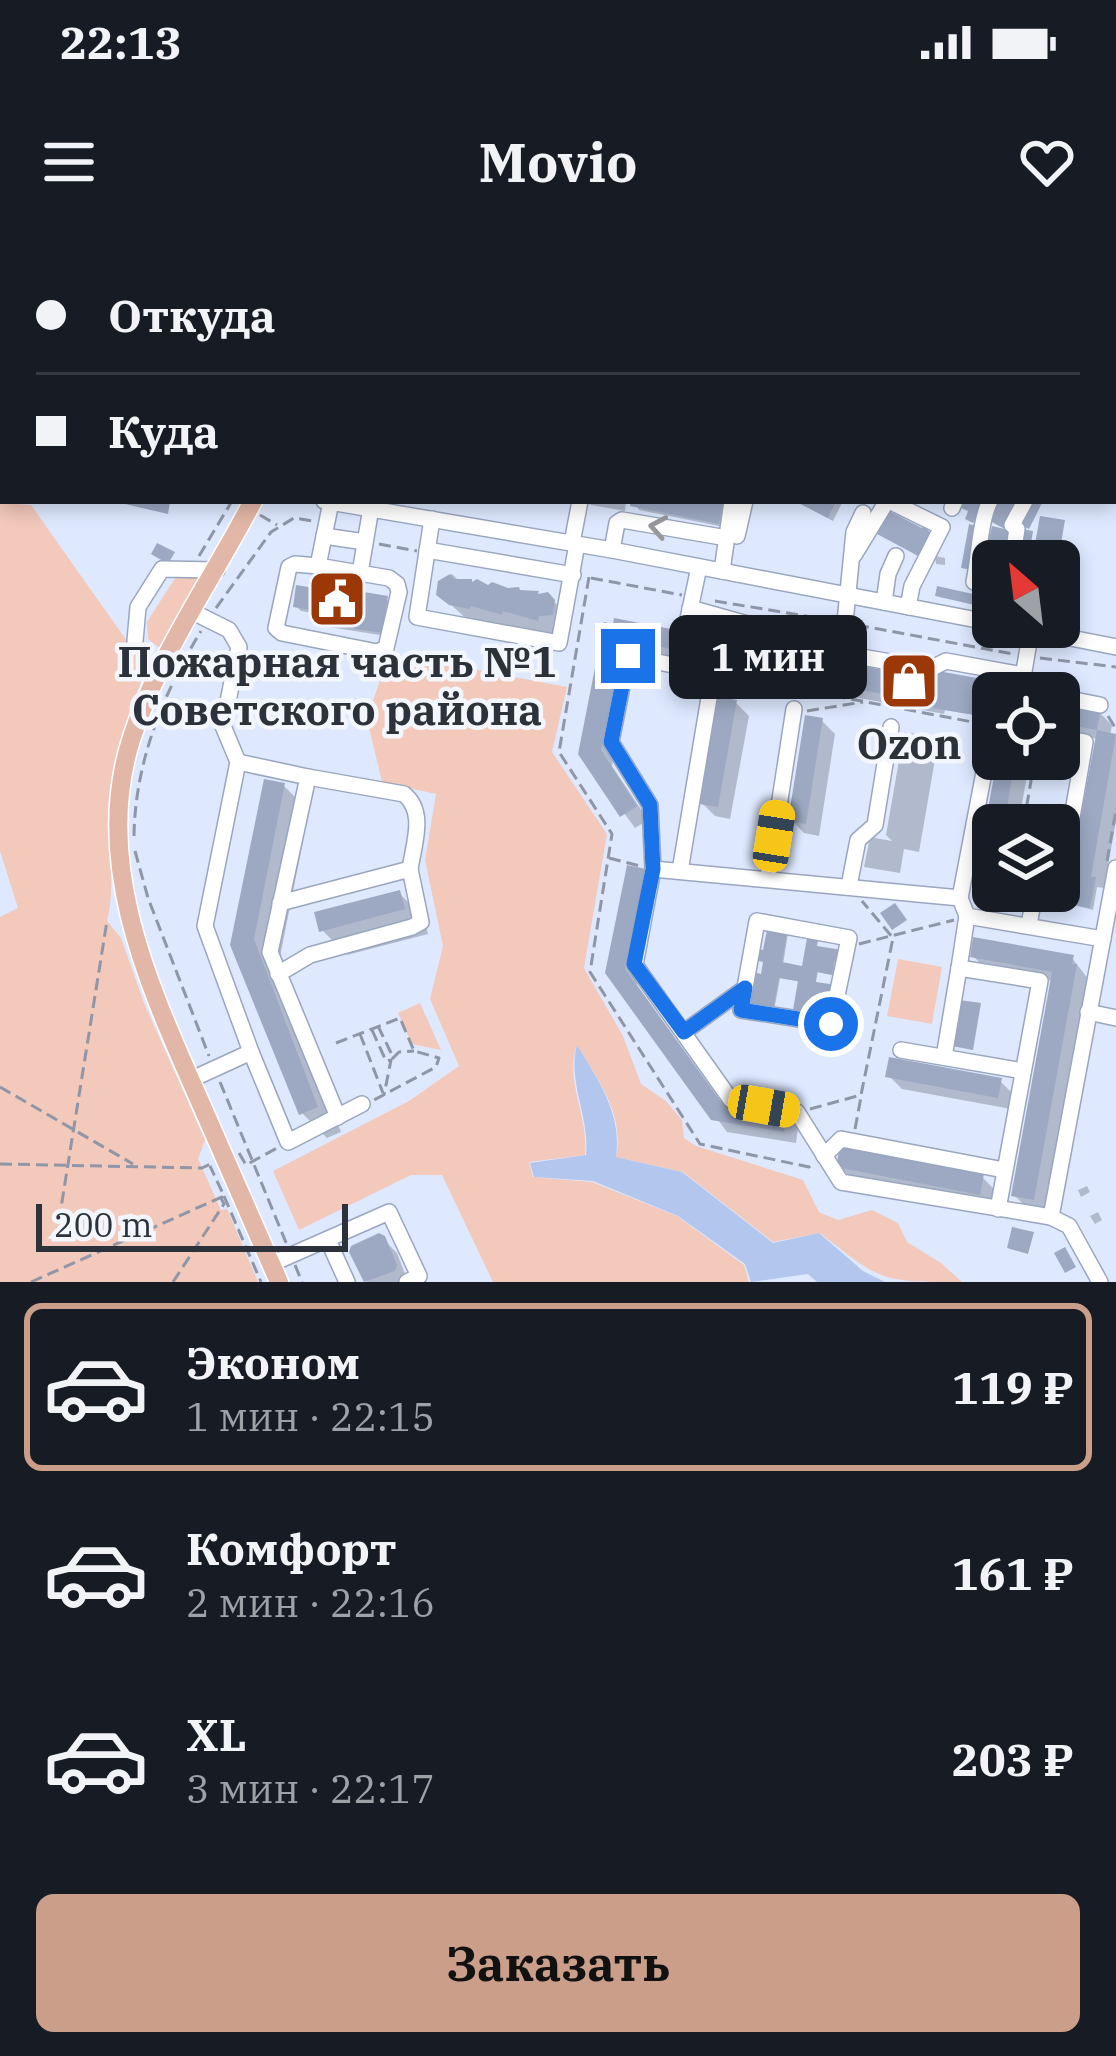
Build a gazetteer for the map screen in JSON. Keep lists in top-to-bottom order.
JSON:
{
  "places": {
    "public building": ["Пожарная часть №1 Советского района"],
    "shop": ["Ozon"]
  },
  "scale_bar": "200 m",
  "north": "top left",
  "page": {
    "status": "22:13",
    "header": "Movio",
    "banner": ["Откуда", "Куда"],
    "bubble": "1 мин",
    "scale": "200 m",
    "list": [
      {
        "name": "Эконом",
        "note": "1 мин · 22:15",
        "value": "119 ₽"
      },
      {
        "name": "Комфорт",
        "note": "2 мин · 22:16",
        "value": "161 ₽"
      },
      {
        "name": "XL",
        "note": "3 мин · 22:17",
        "value": "203 ₽"
      }
    ],
    "buttons": "Заказать"
  }
}
